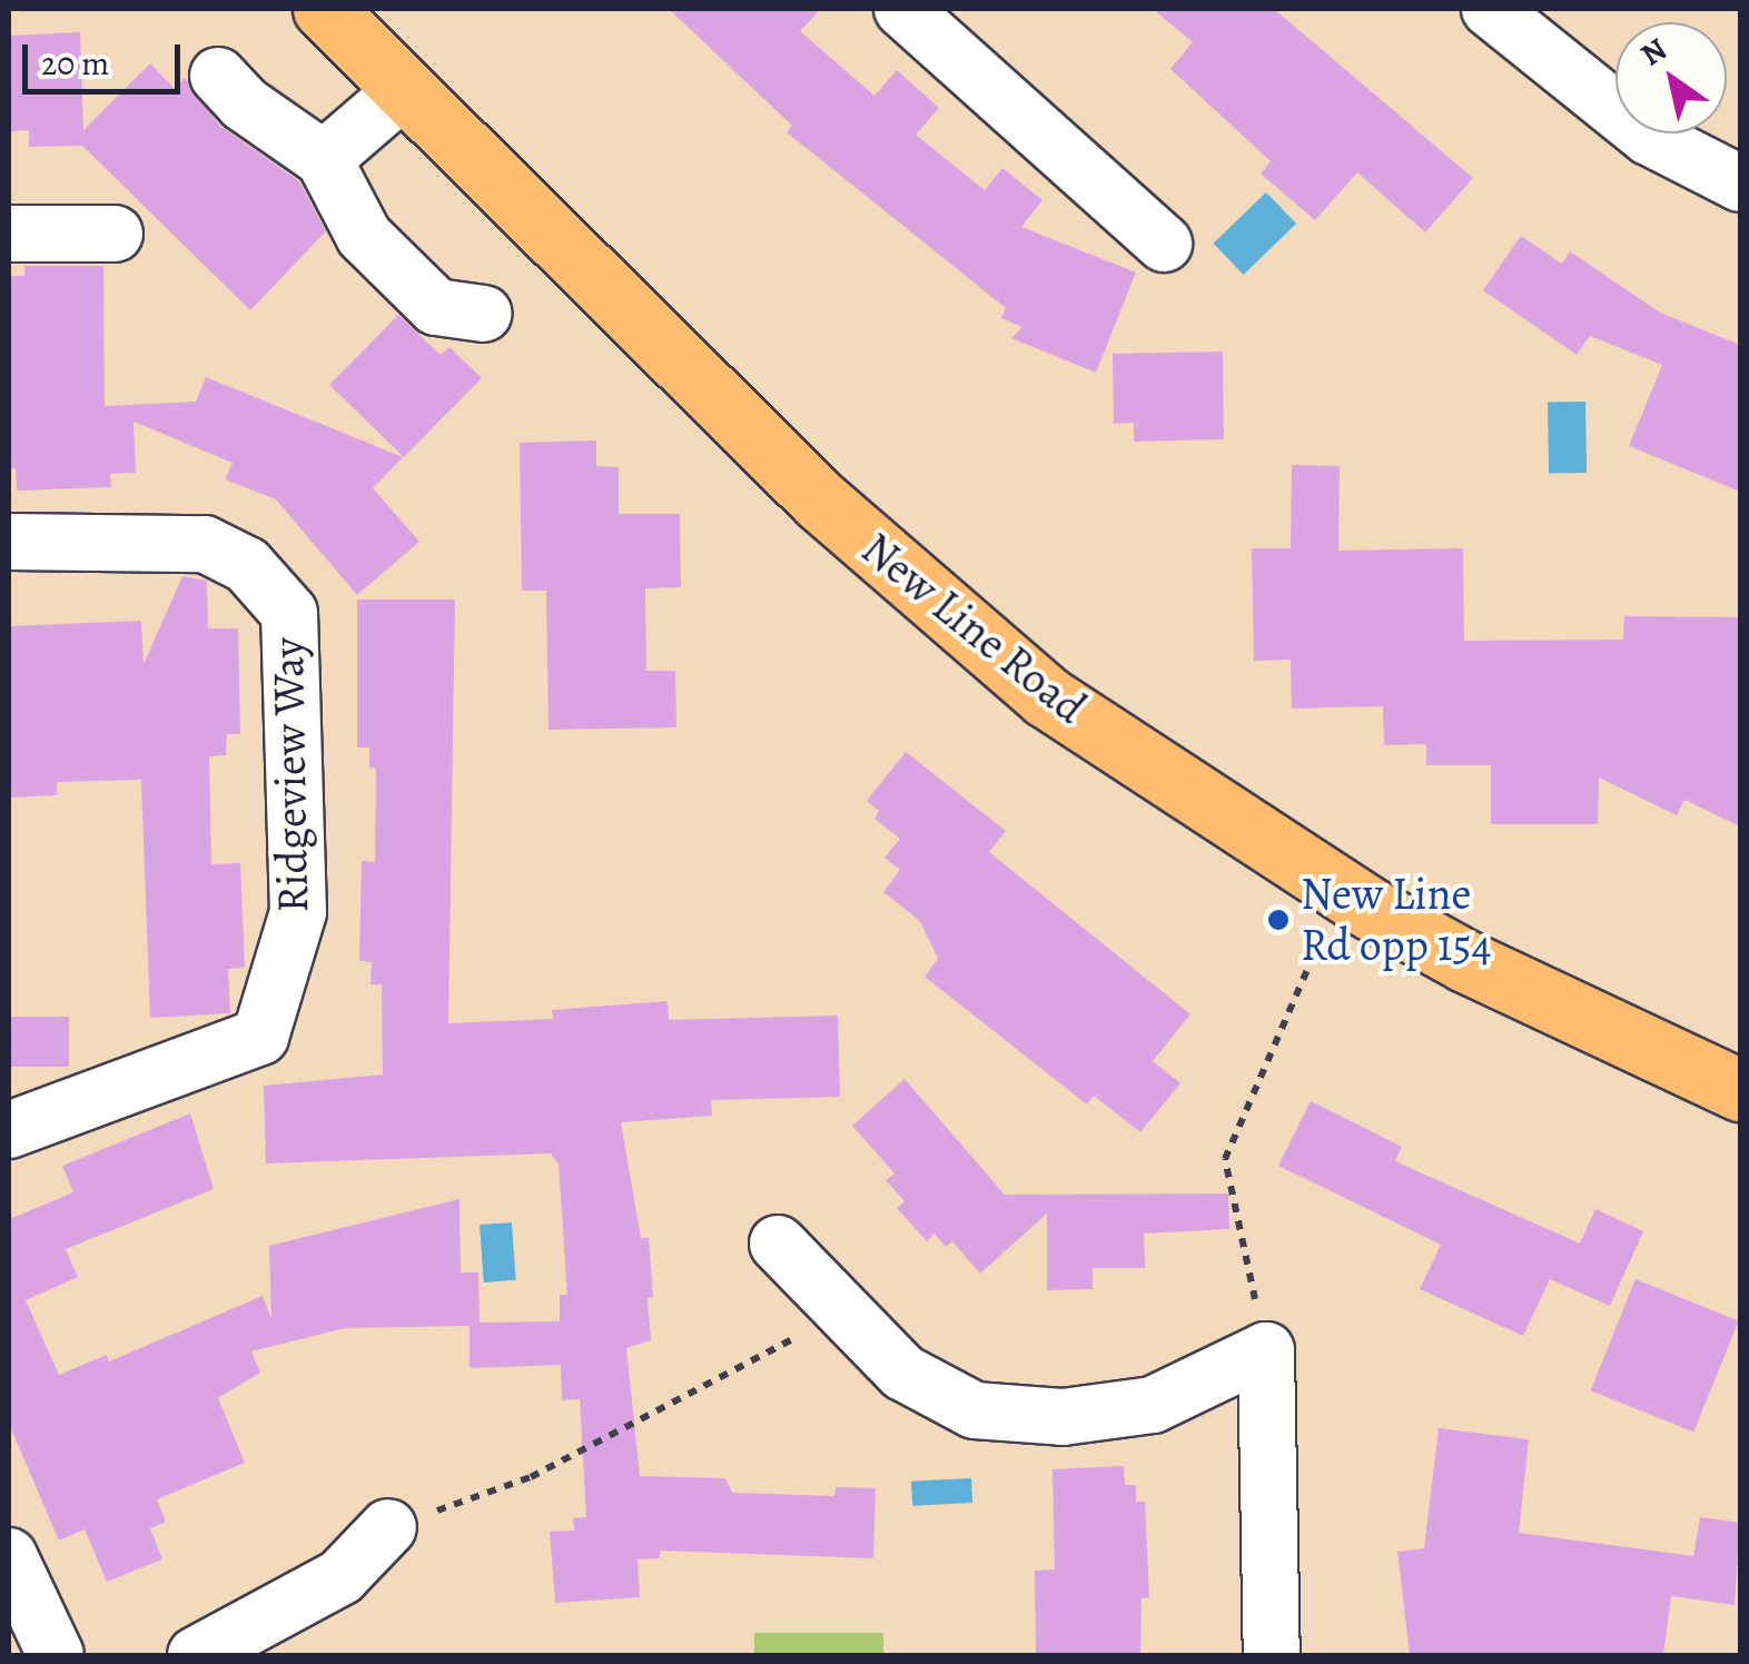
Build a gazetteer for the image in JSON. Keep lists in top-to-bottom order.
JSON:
{
  "streets": {
    "main road": ["New Line Road"],
    "street": ["Ridgeview Way"]
  },
  "places": ["New Line Rd opp 154"],
  "scale_bar": "20 m",
  "north": "top left"
}
